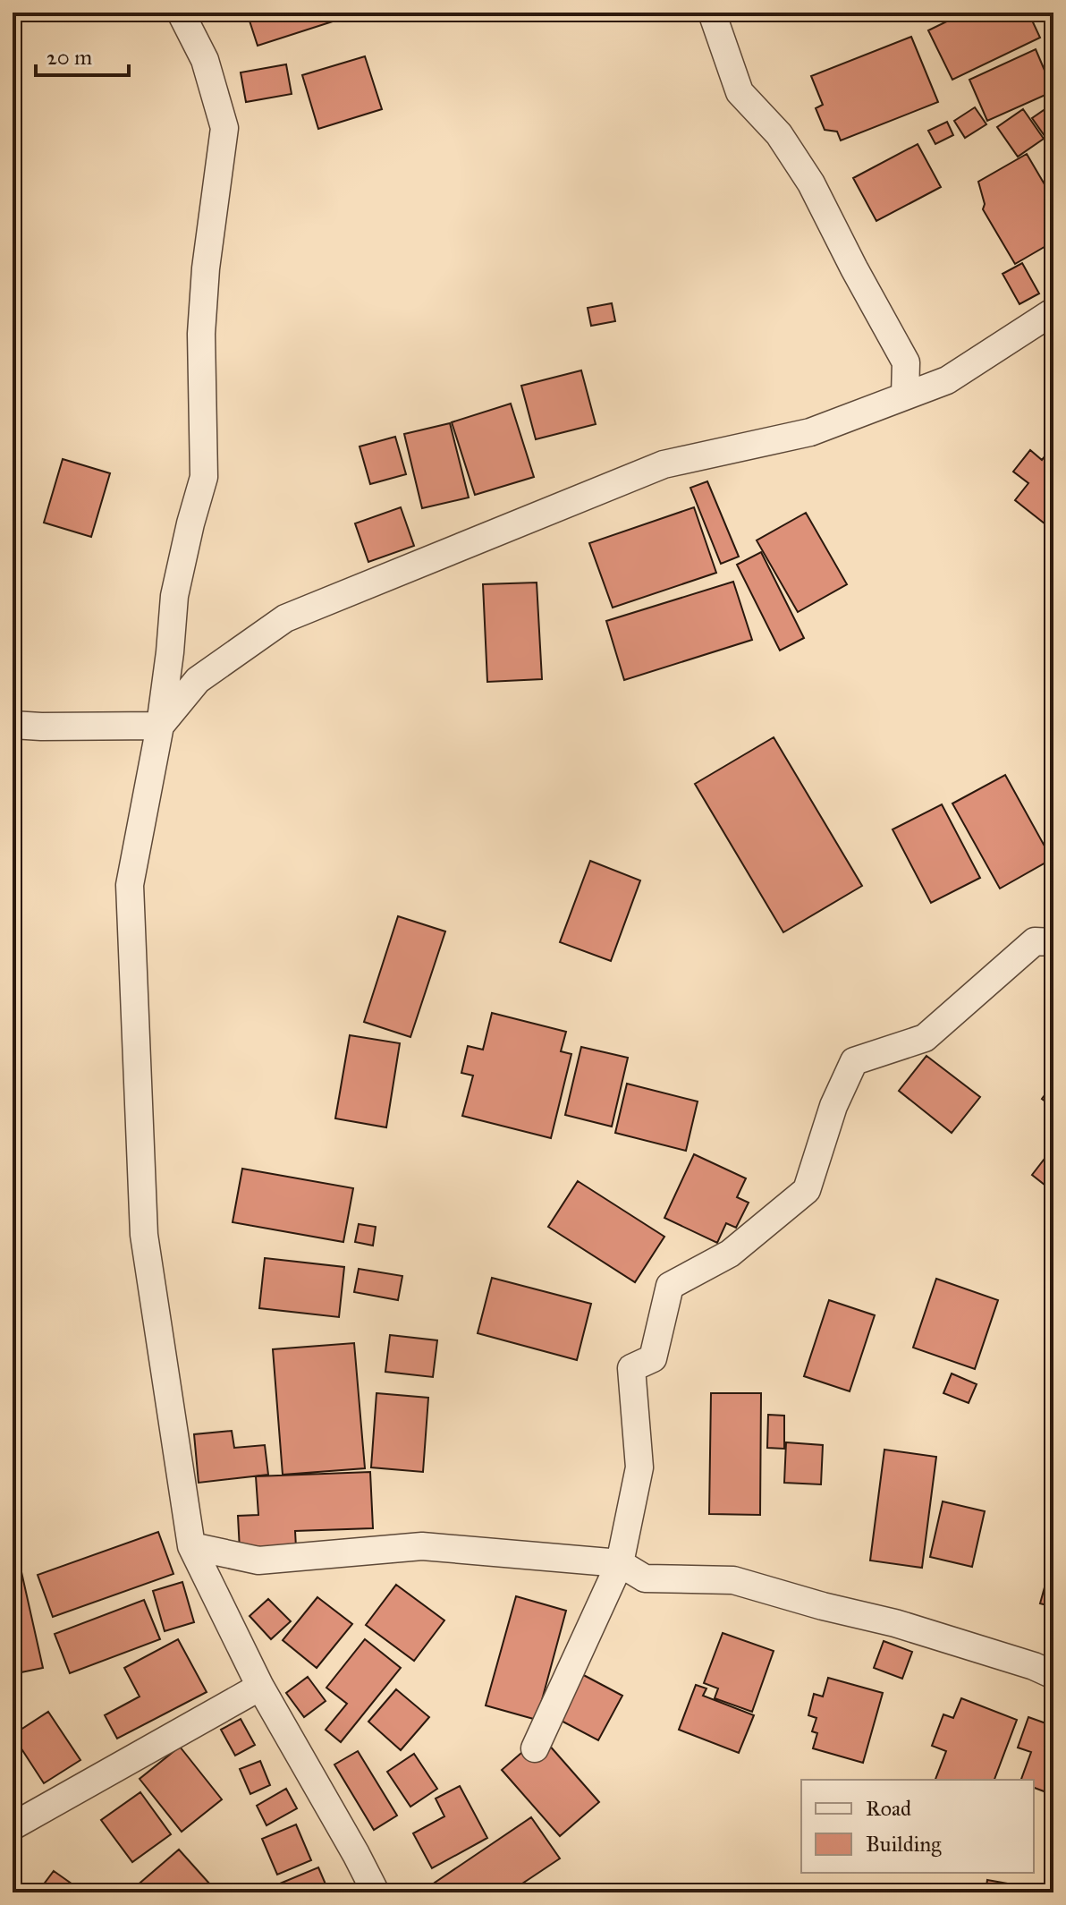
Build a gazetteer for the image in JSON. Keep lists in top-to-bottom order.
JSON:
{
  "legend": ["Road", "Building"],
  "scale_bar": "20 m"
}
